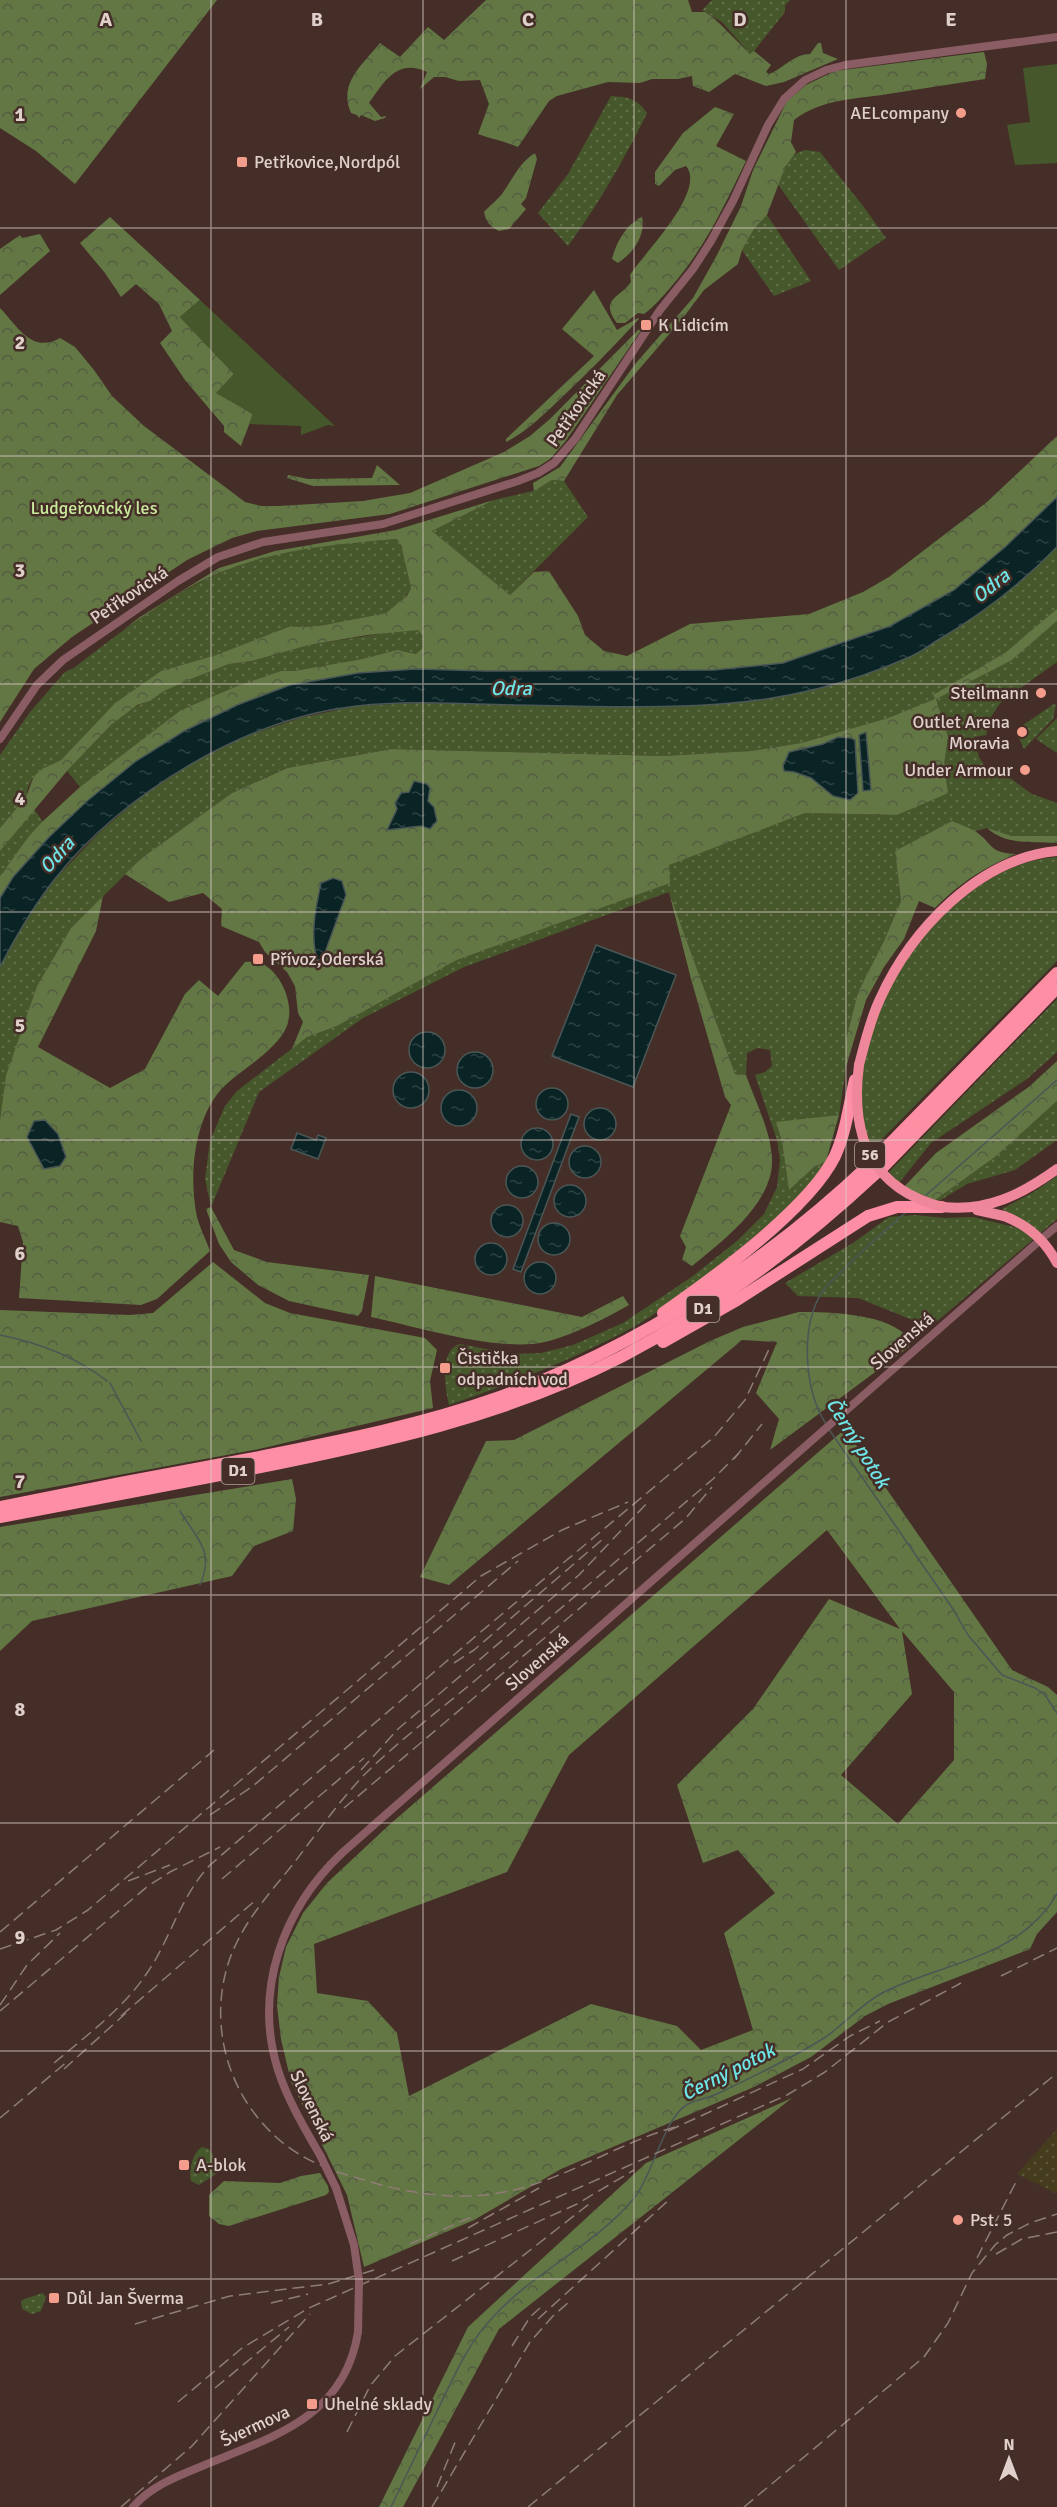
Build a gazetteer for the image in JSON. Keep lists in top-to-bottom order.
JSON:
{
  "streets": {
    "highway": ["56", "D1"],
    "street": ["Petřkovická", "Slovenská", "Švermova"]
  },
  "crossings": [
    ["56", "D1"],
    ["Slovenská", "Švermova"]
  ],
  "water": ["Odra", "Černý potok"],
  "parks": ["Ludgeřovický les"],
  "places": {
    "other": [
      "AELcompany",
      "Steilmann",
      "Outlet Arena Moravia",
      "Under Armour",
      "Pst. 5"
    ],
    "transit": [
      "Petřkovice,Nordpól",
      "K Lidicím",
      "Přívoz,Oderská",
      "Čistička odpadních vod",
      "A-blok",
      "Důl Jan Šverma",
      "Uhelné sklady"
    ]
  },
  "north": "top",
  "grid": {
    "columns": [
      "A",
      "B",
      "C",
      "D",
      "E"
    ],
    "rows": [
      "1",
      "2",
      "3",
      "4",
      "5",
      "6",
      "7",
      "8",
      "9"
    ]
  }
}
